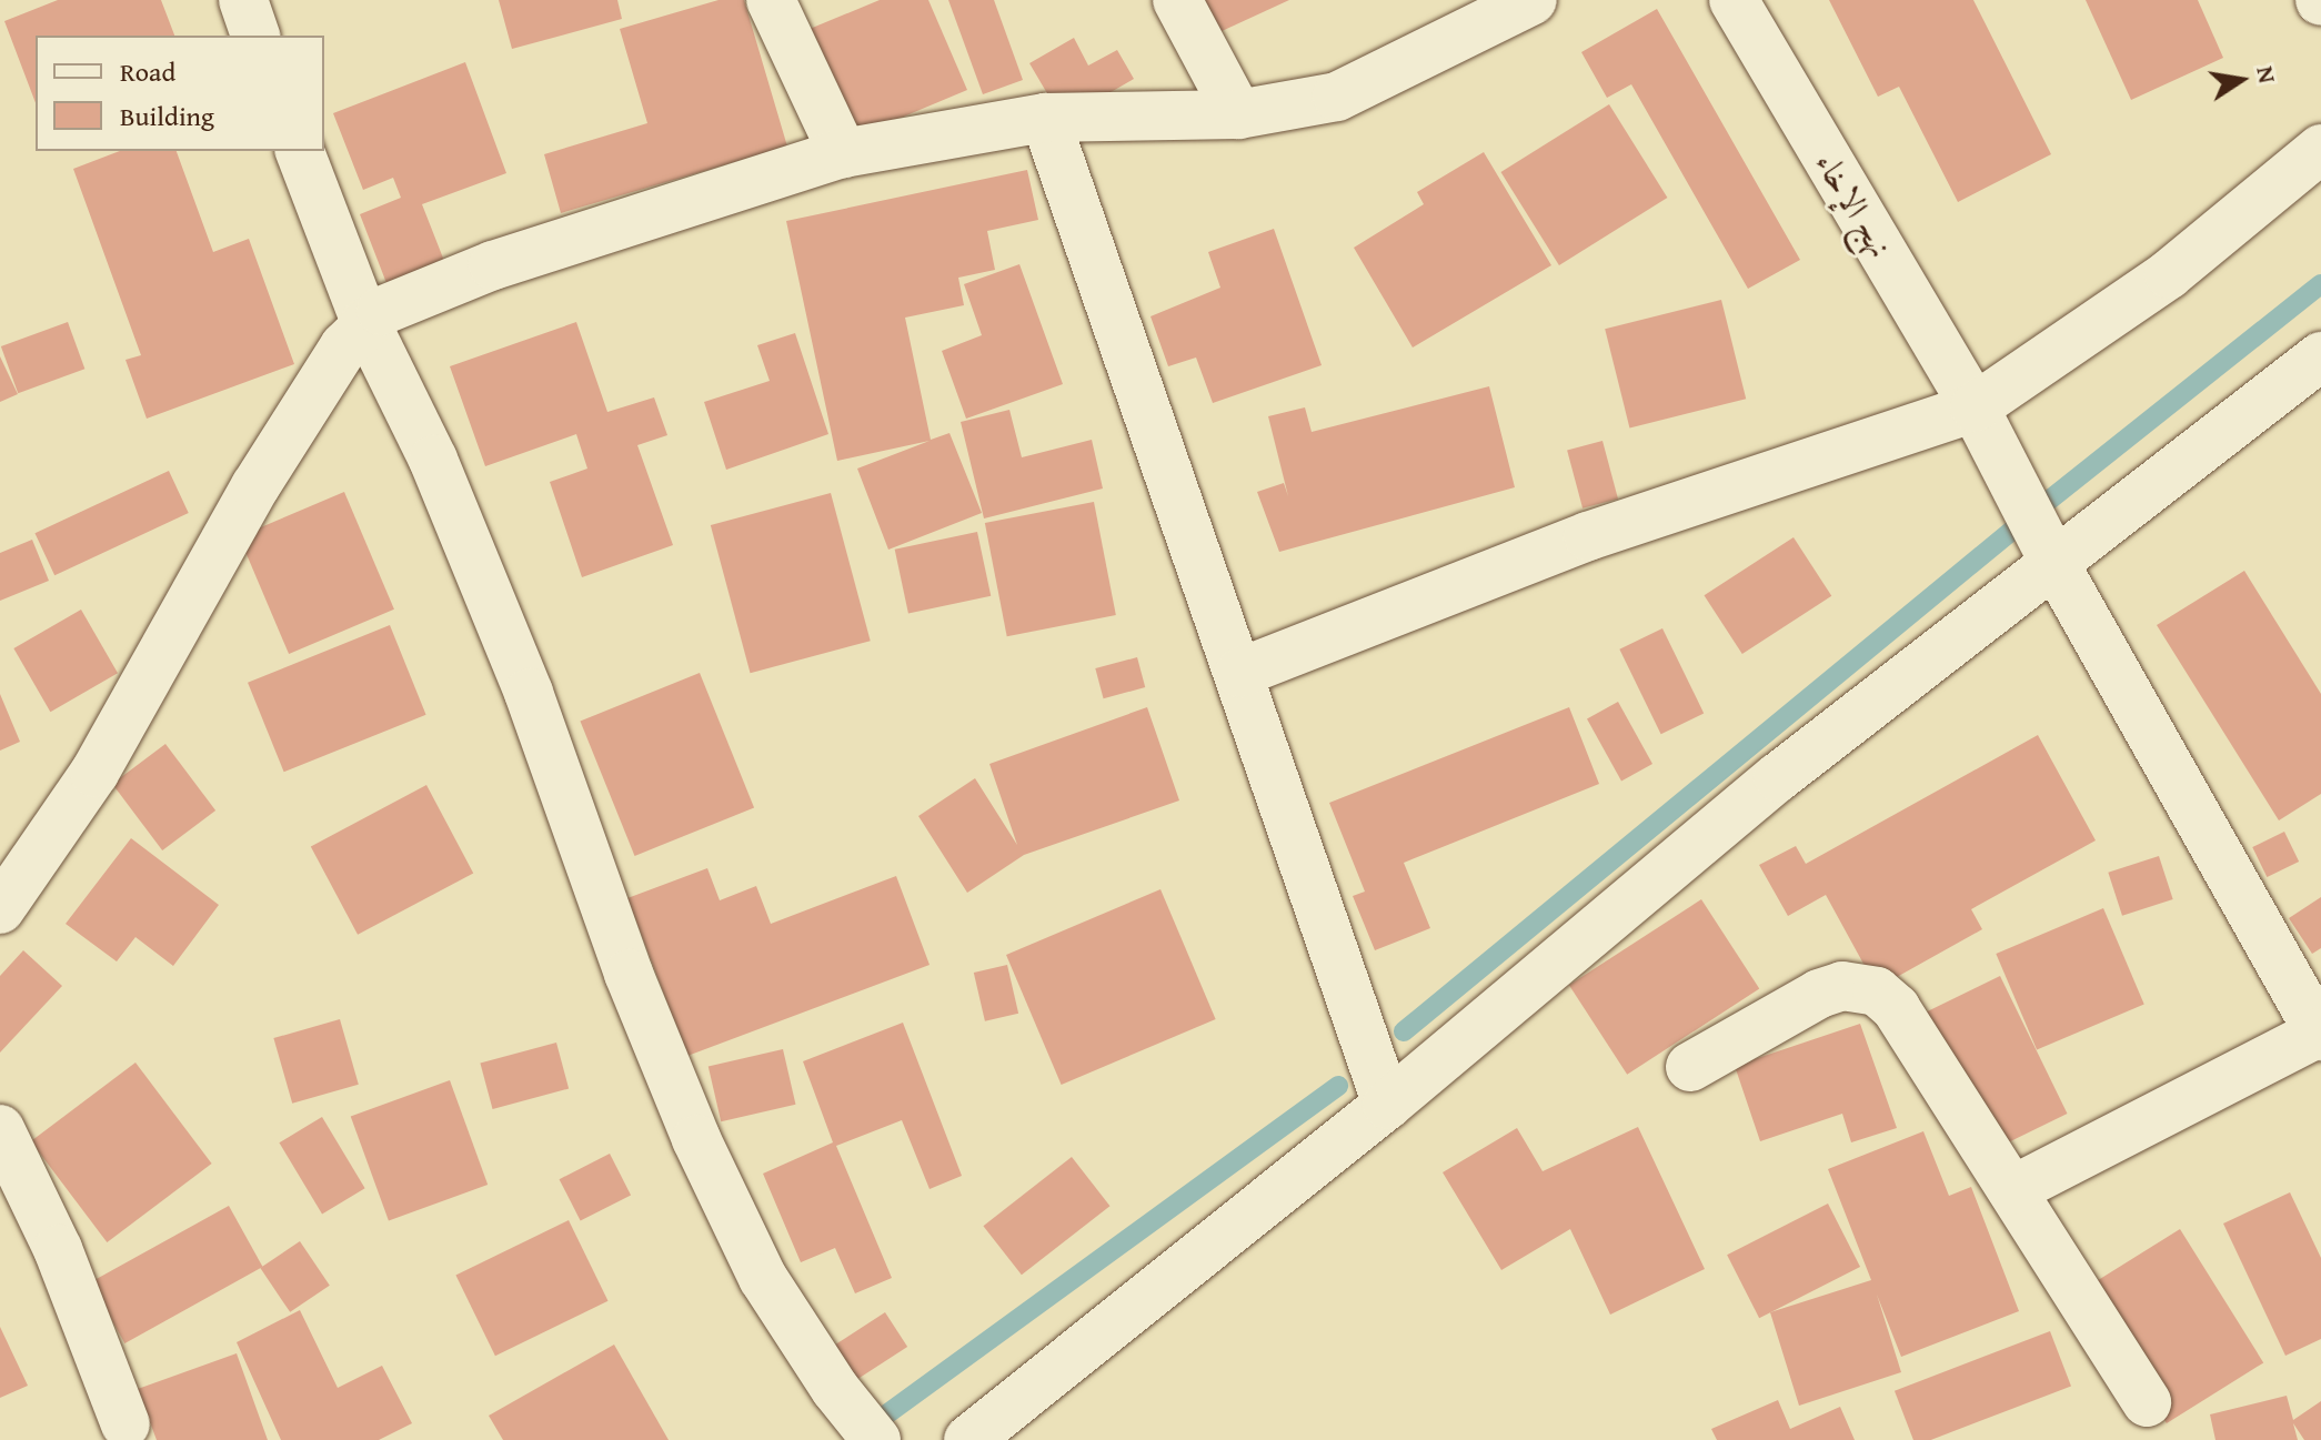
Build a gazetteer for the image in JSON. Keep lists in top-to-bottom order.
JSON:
{
  "streets": {
    "street": ["نهج الإخاء"]
  },
  "legend": ["Road", "Building"],
  "north": "right"
}
